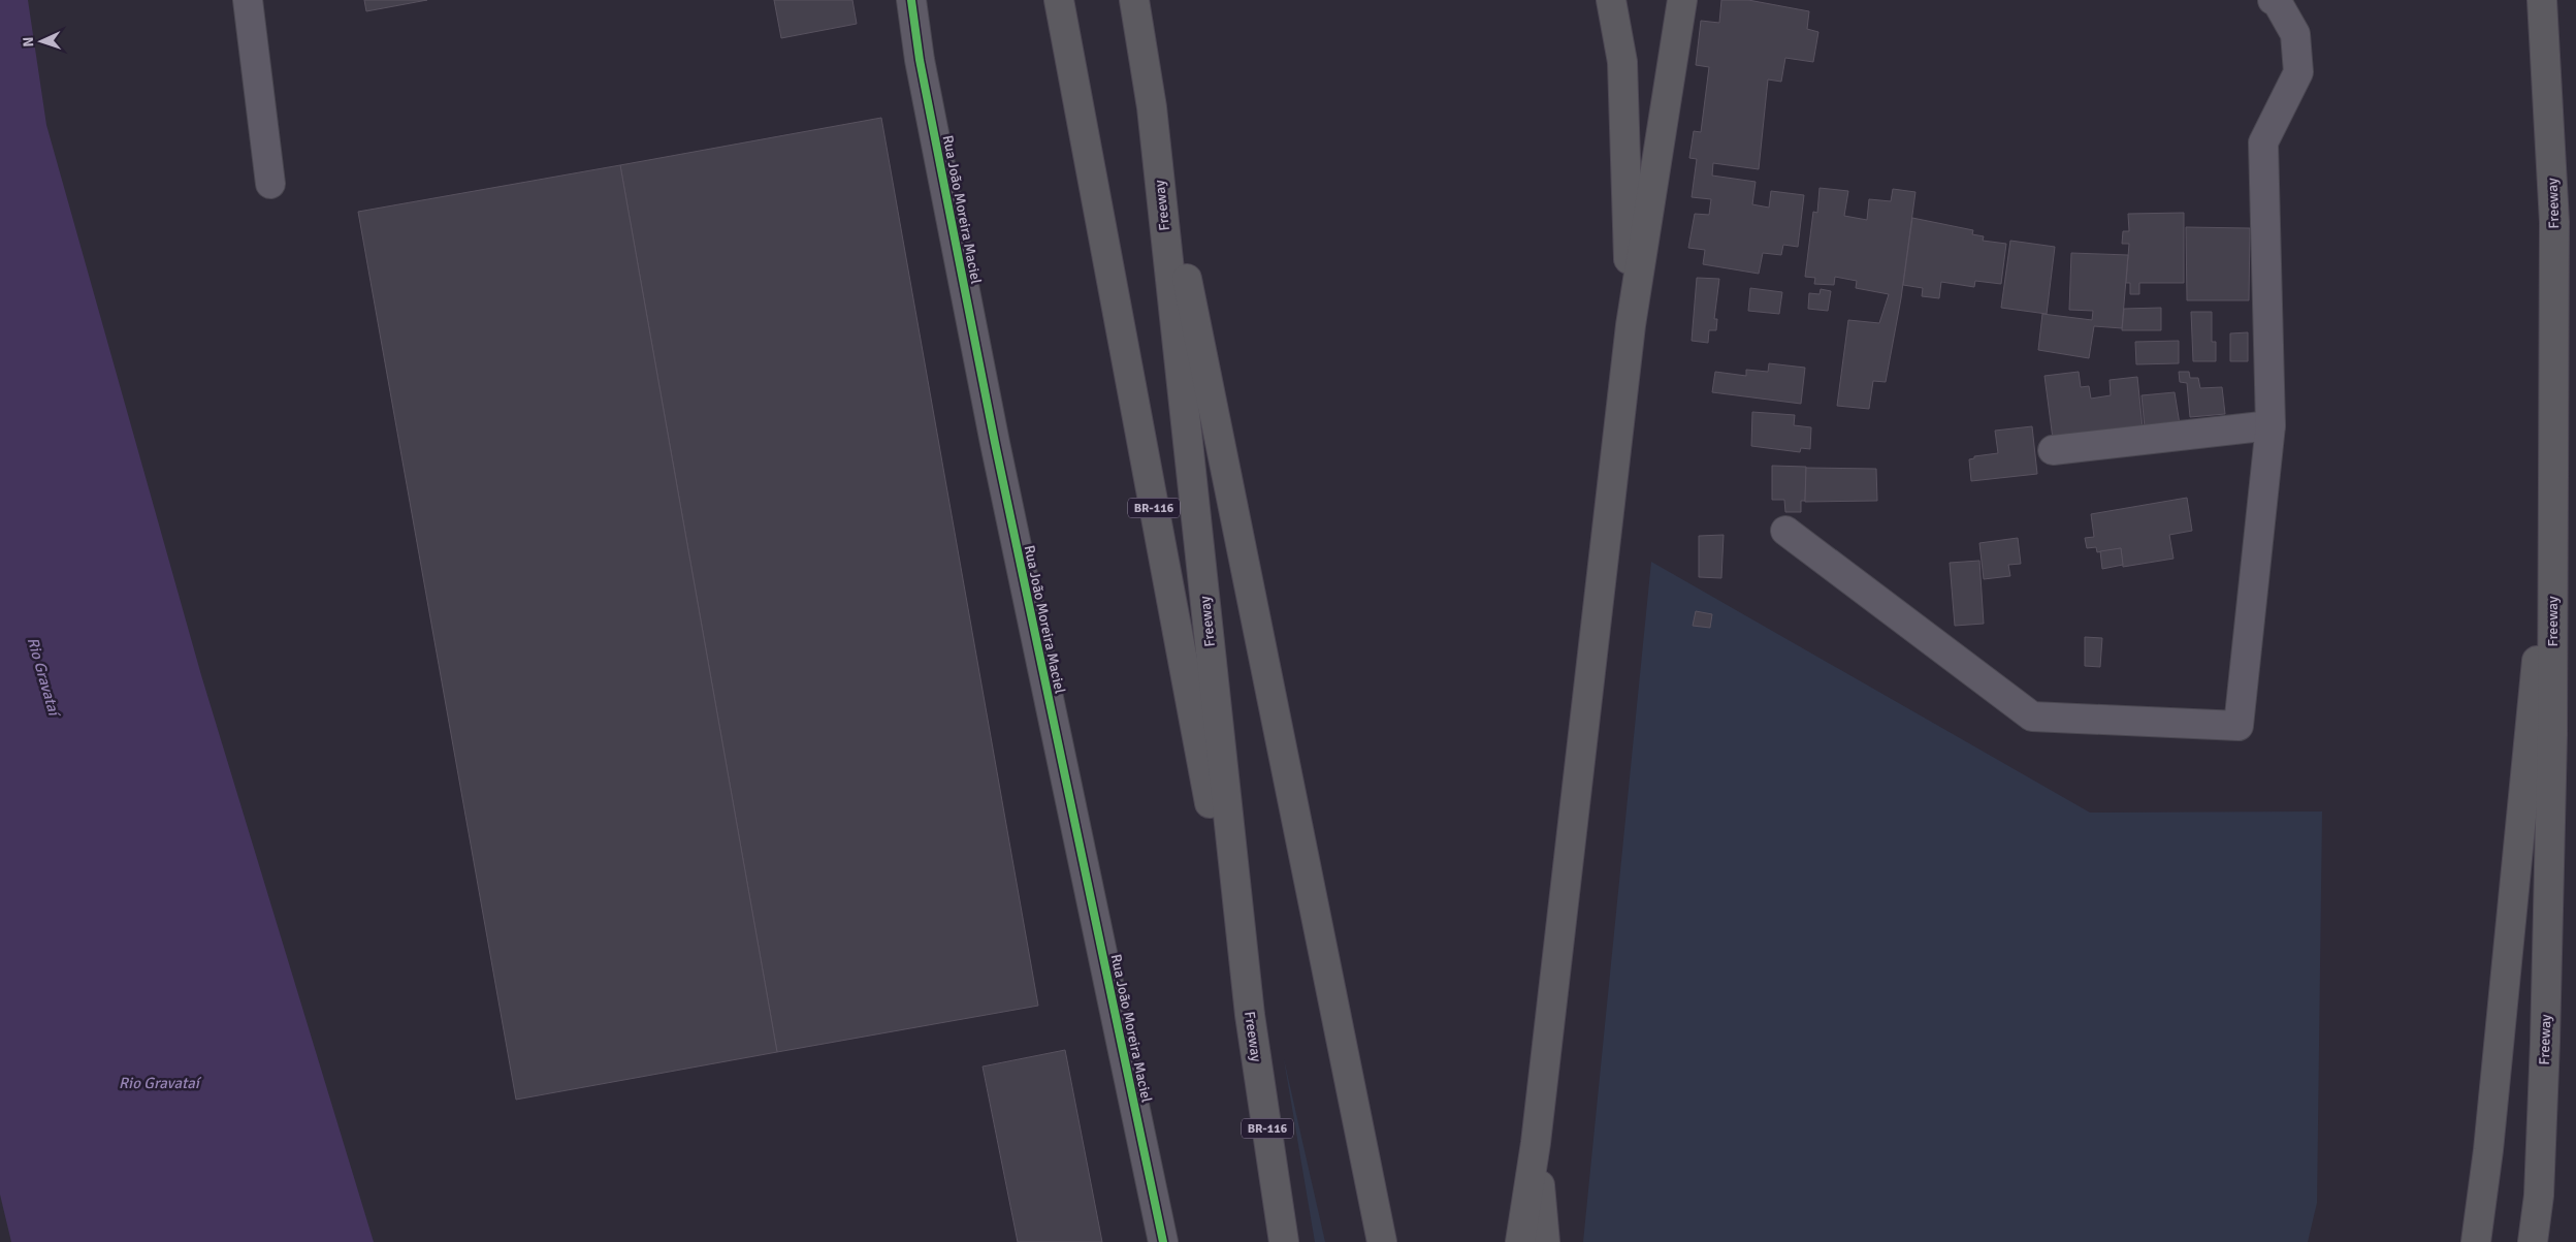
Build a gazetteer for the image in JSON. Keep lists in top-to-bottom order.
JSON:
{
  "streets": {
    "highway": ["Freeway", "BR-116"],
    "street": ["Rua João Moreira Maciel"]
  },
  "crossings": [
    ["Freeway", "BR-116"]
  ],
  "water": ["Rio Gravataí"],
  "north": "left"
}
